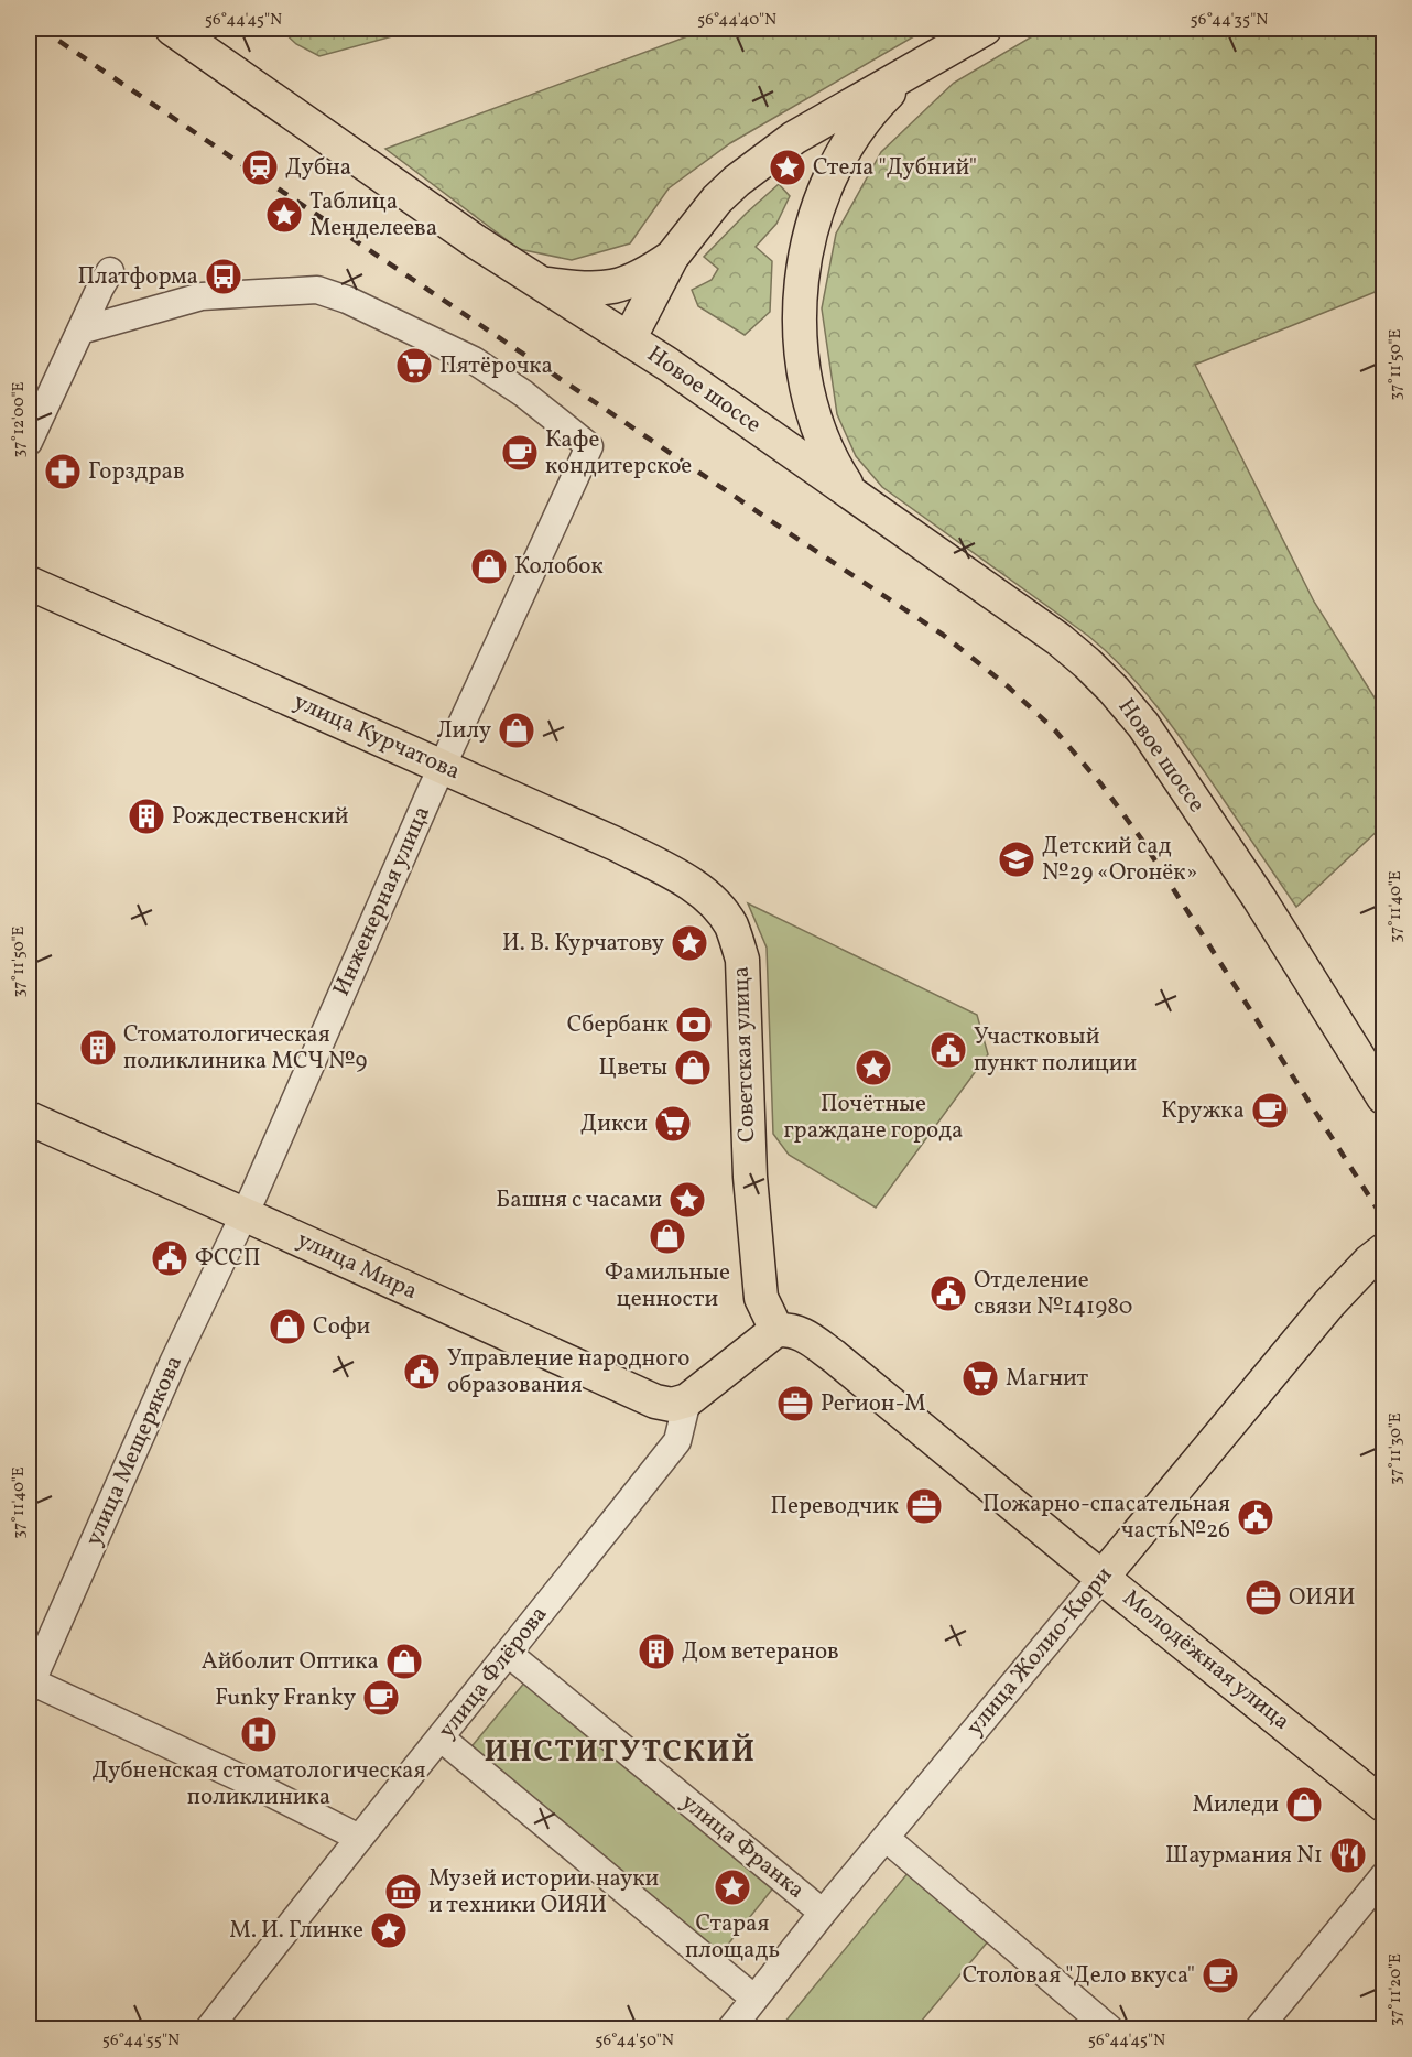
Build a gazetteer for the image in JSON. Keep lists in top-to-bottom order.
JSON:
{
  "streets": {
    "main road": [
      "Новое шоссе",
      "улица Курчатова",
      "Советская улица",
      "улица Мира",
      "улица Жолио-Кюри",
      "Молодёжная улица"
    ],
    "street": [
      "Инженерная улица",
      "улица Мещерякова",
      "улица Флёрова",
      "улица Франка"
    ]
  },
  "crossings": [
    ["улица Курчатова", "Инженерная улица"],
    ["улица Курчатова", "Советская улица"],
    ["Инженерная улица", "улица Мира"],
    ["Инженерная улица", "улица Мещерякова"],
    ["Советская улица", "Молодёжная улица"],
    ["улица Мира", "улица Мещерякова"],
    ["улица Мира", "улица Флёрова"],
    ["улица Жолио-Кюри", "Молодёжная улица"],
    ["улица Жолио-Кюри", "улица Франка"],
    ["улица Флёрова", "улица Франка"]
  ],
  "districts": ["ИНСТИТУТСКИЙ"],
  "places": {
    "station": ["Дубна"],
    "place": [
      "Стела \"Дубний\"",
      "Таблица Менделеева",
      "И. В. Курчатову",
      "Почётные граждане города",
      "Башня с часами",
      "Старая площадь",
      "М. И. Глинке"
    ],
    "bus stop": ["Платформа"],
    "supermarket": ["Пятёрочка", "Дикси", "Магнит"],
    "cafe": [
      "Кафе кондитерское",
      "Кружка",
      "Funky Franky",
      "Столовая \"Дело вкуса\""
    ],
    "pharmacy": ["Горздрав"],
    "shop": [
      "Колобок",
      "Лилу",
      "Цветы",
      "Фамильные ценности",
      "Софи",
      "Айболит Оптика",
      "Миледи"
    ],
    "building": ["Рождественский", "Стоматологическая поликлиника МСЧ №9", "Дом ветеранов"],
    "school or university": ["Детский сад №29 «Огонёк»"],
    "bank": ["Сбербанк"],
    "public building": [
      "Участковый пункт полиции",
      "ФССП",
      "Отделение связи №141980",
      "Управление народного образования",
      "Пожарно-спасательная часть№26"
    ],
    "office": ["Регион-М", "Переводчик", "ОИЯИ"],
    "hospital": ["Дубненская стоматологическая поликлиника"],
    "restaurant": ["Шаурмания N1"],
    "museum": ["Музей истории науки и техники ОИЯИ"]
  },
  "coordinates": [
    "56°44'45\"N",
    "56°44'40\"N",
    "56°44'35\"N",
    "37°11'50\"E",
    "37°12'00\"E",
    "37°11'40\"E",
    "37°11'30\"E",
    "37°11'20\"E",
    "56°44'55\"N",
    "56°44'50\"N"
  ]
}
